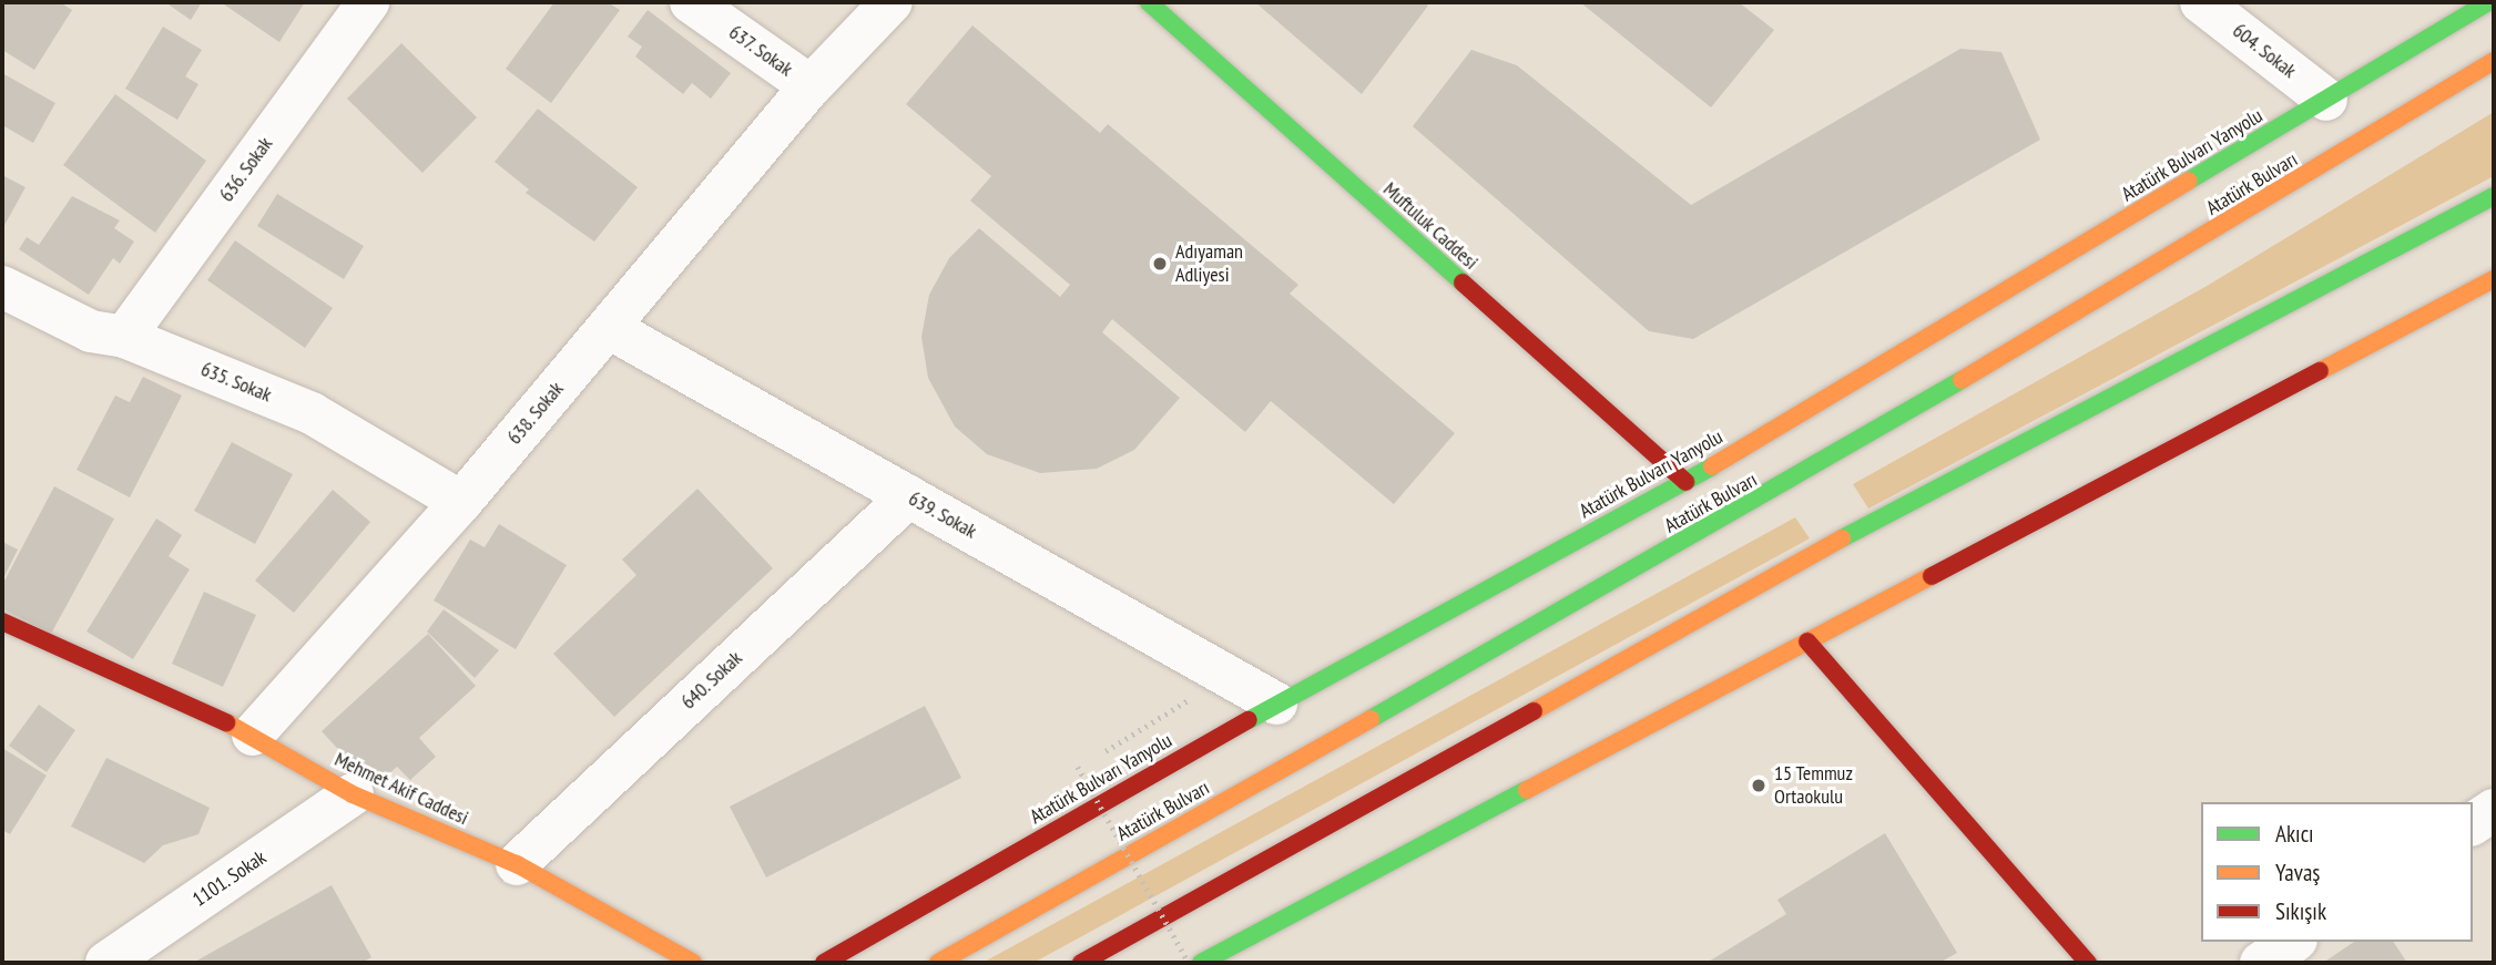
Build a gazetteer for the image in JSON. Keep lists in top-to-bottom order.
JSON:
{
  "streets": {
    "main road": [
      "Atatürk Bulvarı Yanyolu",
      "Atatürk Bulvarı",
      "Muftuluk Caddesi",
      "Mehmet Akif Caddesi"
    ],
    "street": [
      "637. Sokak",
      "604. Sokak",
      "636. Sokak",
      "635. Sokak",
      "638. Sokak",
      "639. Sokak",
      "640. Sokak",
      "1101. Sokak"
    ]
  },
  "crossings": [
    ["637. Sokak", "638. Sokak"],
    ["604. Sokak", "Atatürk Bulvarı Yanyolu"],
    ["Atatürk Bulvarı Yanyolu", "Muftuluk Caddesi"],
    ["Atatürk Bulvarı Yanyolu", "639. Sokak"],
    ["636. Sokak", "635. Sokak"],
    ["635. Sokak", "638. Sokak"],
    ["638. Sokak", "639. Sokak"],
    ["638. Sokak", "Mehmet Akif Caddesi"],
    ["639. Sokak", "640. Sokak"],
    ["640. Sokak", "Mehmet Akif Caddesi"],
    ["Mehmet Akif Caddesi", "1101. Sokak"]
  ],
  "places": ["Adıyaman Adliyesi", "15 Temmuz Ortaokulu"],
  "legend": ["Akıcı", "Yavaş", "Sıkışık"]
}
